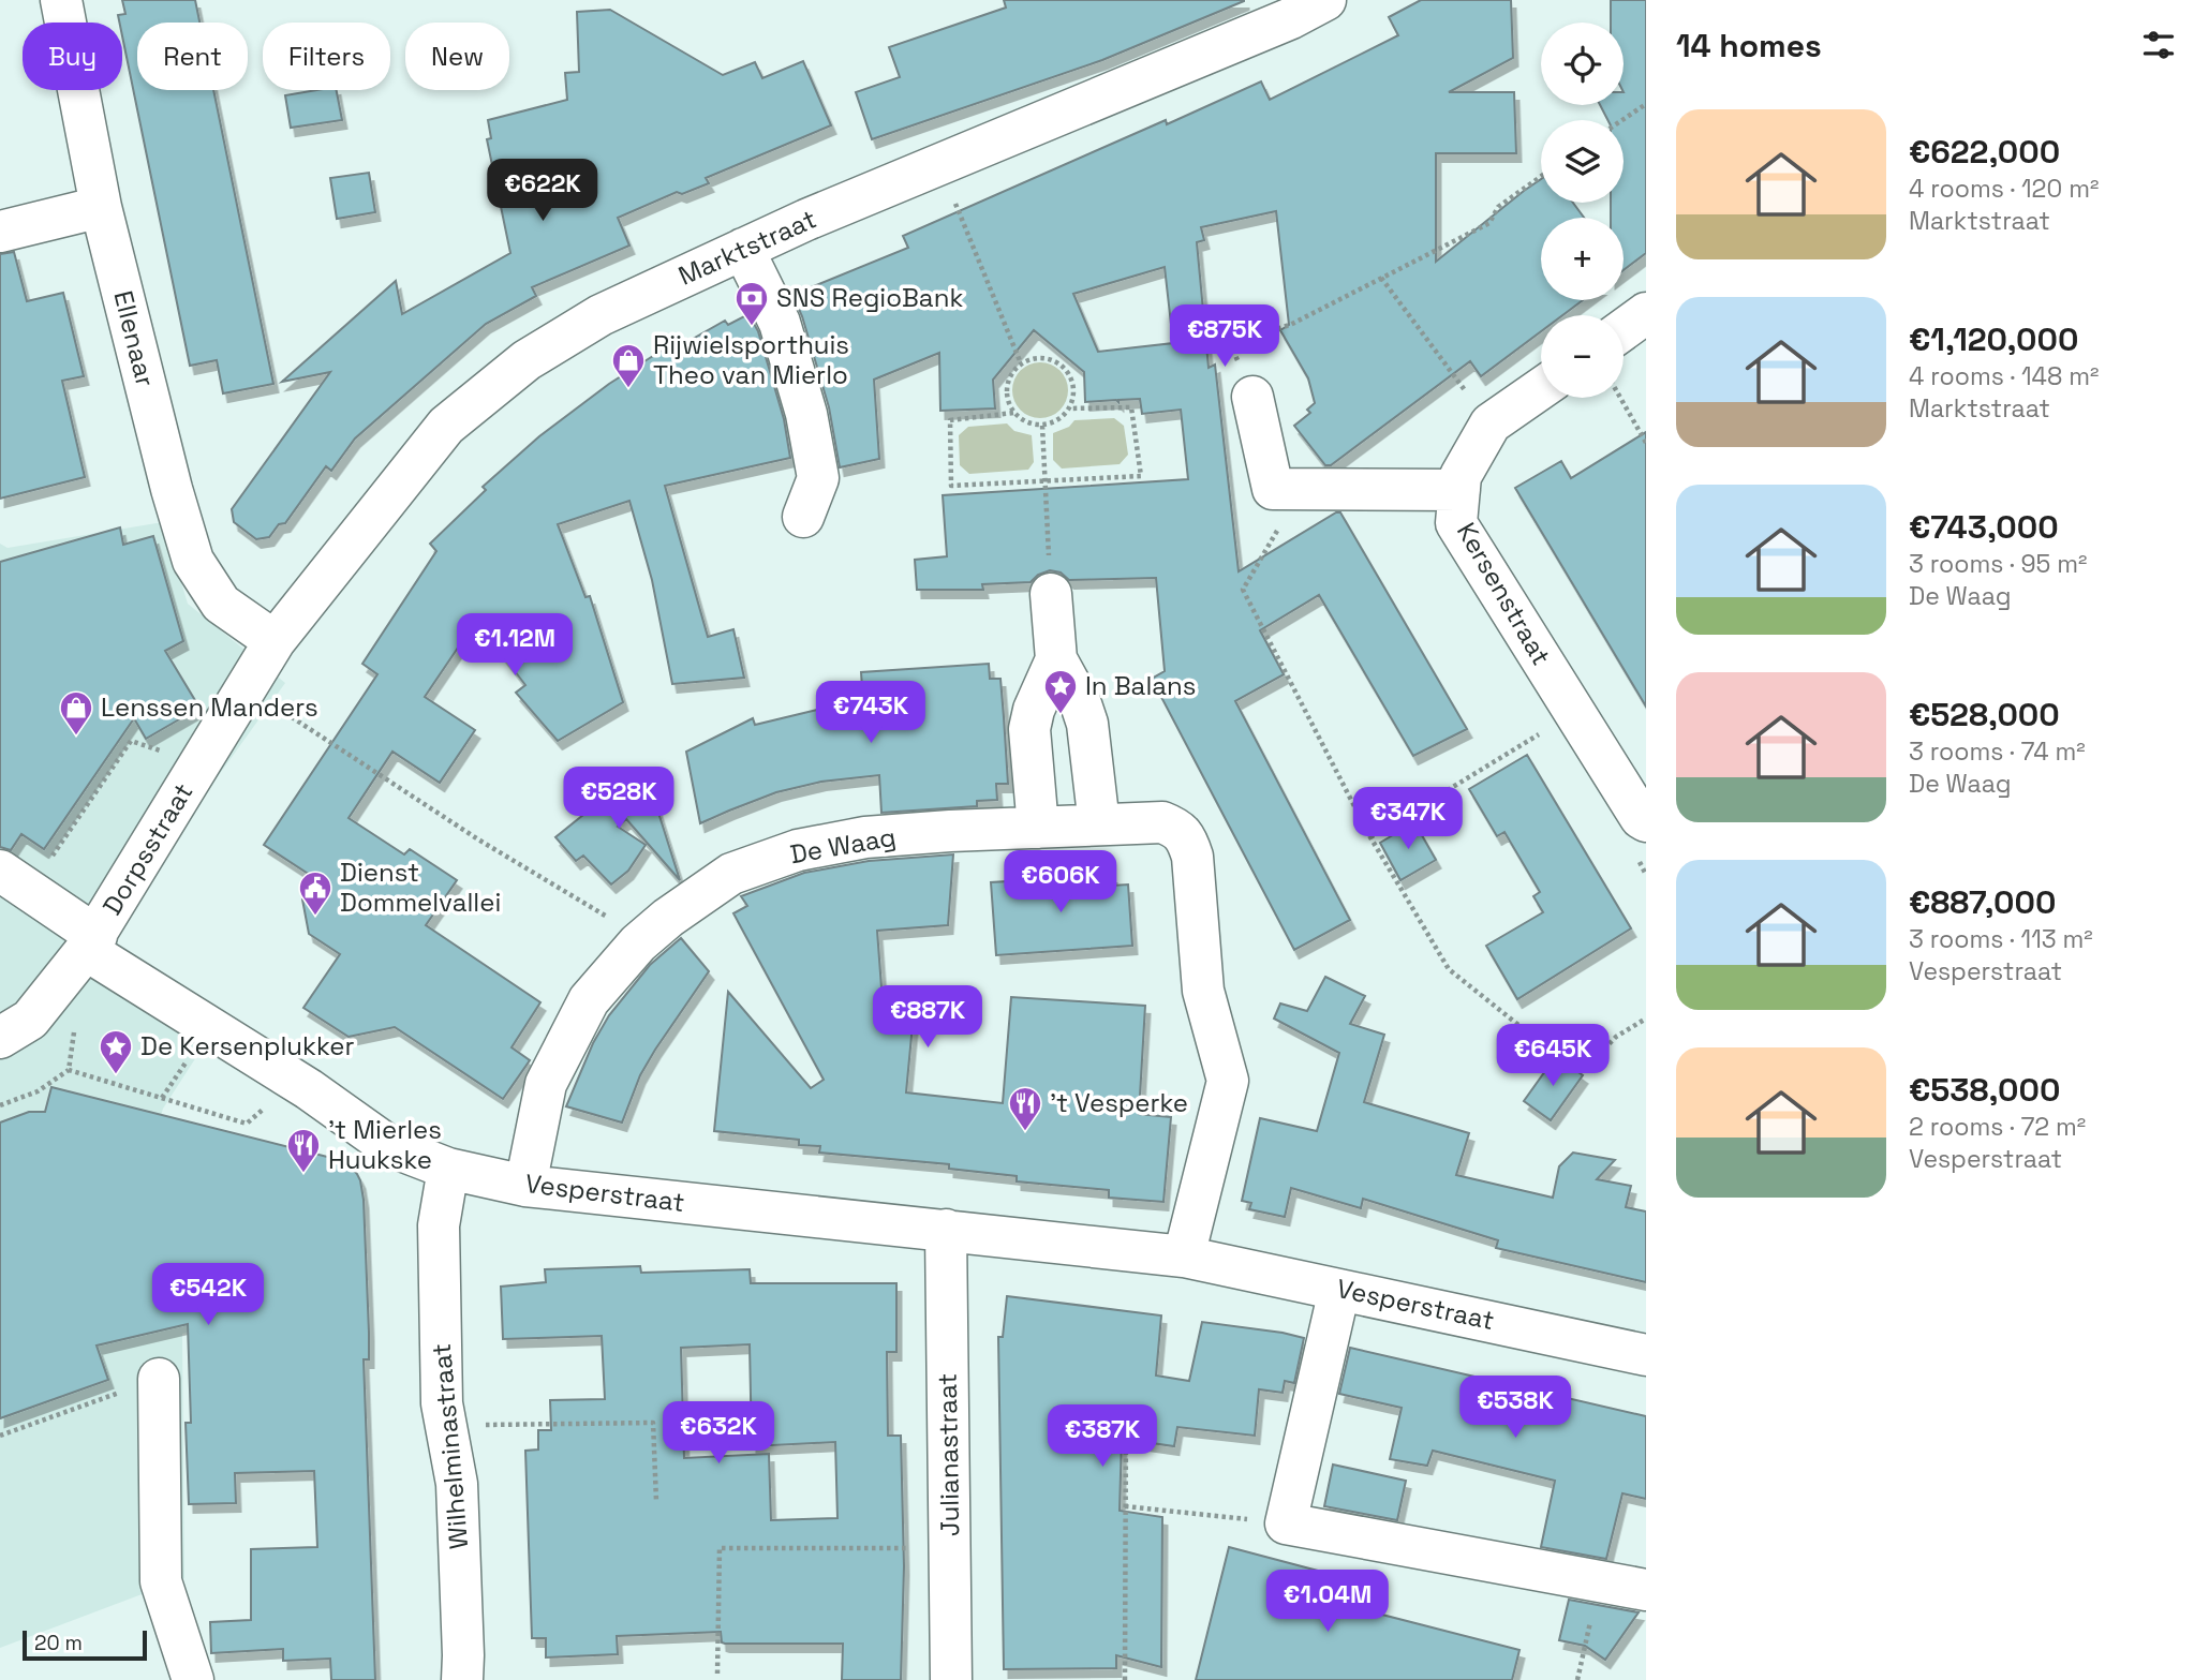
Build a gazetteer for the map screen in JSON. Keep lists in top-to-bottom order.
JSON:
{
  "streets": {
    "street": [
      "Marktstraat",
      "Ellenaar",
      "Kersenstraat",
      "De Waag",
      "Dorpsstraat",
      "Vesperstraat",
      "Wilhelminastraat",
      "Julianastraat"
    ]
  },
  "crossings": [
    ["Marktstraat", "Ellenaar"],
    ["Marktstraat", "Dorpsstraat"],
    ["Ellenaar", "Dorpsstraat"],
    ["De Waag", "Vesperstraat"],
    ["Dorpsstraat", "Vesperstraat"],
    ["Vesperstraat", "Wilhelminastraat"],
    ["Vesperstraat", "Julianastraat"]
  ],
  "places": {
    "bank": ["SNS RegioBank"],
    "shop": ["Rijwielsporthuis Theo van Mierlo", "Lenssen Manders"],
    "place": ["In Balans", "De Kersenplukker"],
    "public building": ["Dienst Dommelvallei"],
    "restaurant": ["'t Vesperke", "'t Mierles Huukske"]
  },
  "scale_bar": "20 m",
  "page": {
    "heading": "14 homes",
    "map_buttons": ["+", "−"],
    "chip": [
      "Buy",
      "Rent",
      "Filters",
      "New"
    ],
    "list": [
      {
        "name": "€622,000",
        "note": "4 rooms · 120 m² · Marktstraat"
      },
      {
        "name": "€1,120,000",
        "note": "4 rooms · 148 m² · Marktstraat"
      },
      {
        "name": "€743,000",
        "note": "3 rooms · 95 m² · De Waag"
      },
      {
        "name": "€528,000",
        "note": "3 rooms · 74 m² · De Waag"
      },
      {
        "name": "€887,000",
        "note": "3 rooms · 113 m² · Vesperstraat"
      },
      {
        "name": "€538,000",
        "note": "2 rooms · 72 m² · Vesperstraat"
      }
    ],
    "price": [
      "€622K",
      "€875K",
      "€1.12M",
      "€743K",
      "€528K",
      "€347K",
      "€606K",
      "€887K",
      "€645K",
      "€542K",
      "€538K",
      "€632K",
      "€387K",
      "€1.04M"
    ],
    "scale": "20 m"
  }
}
